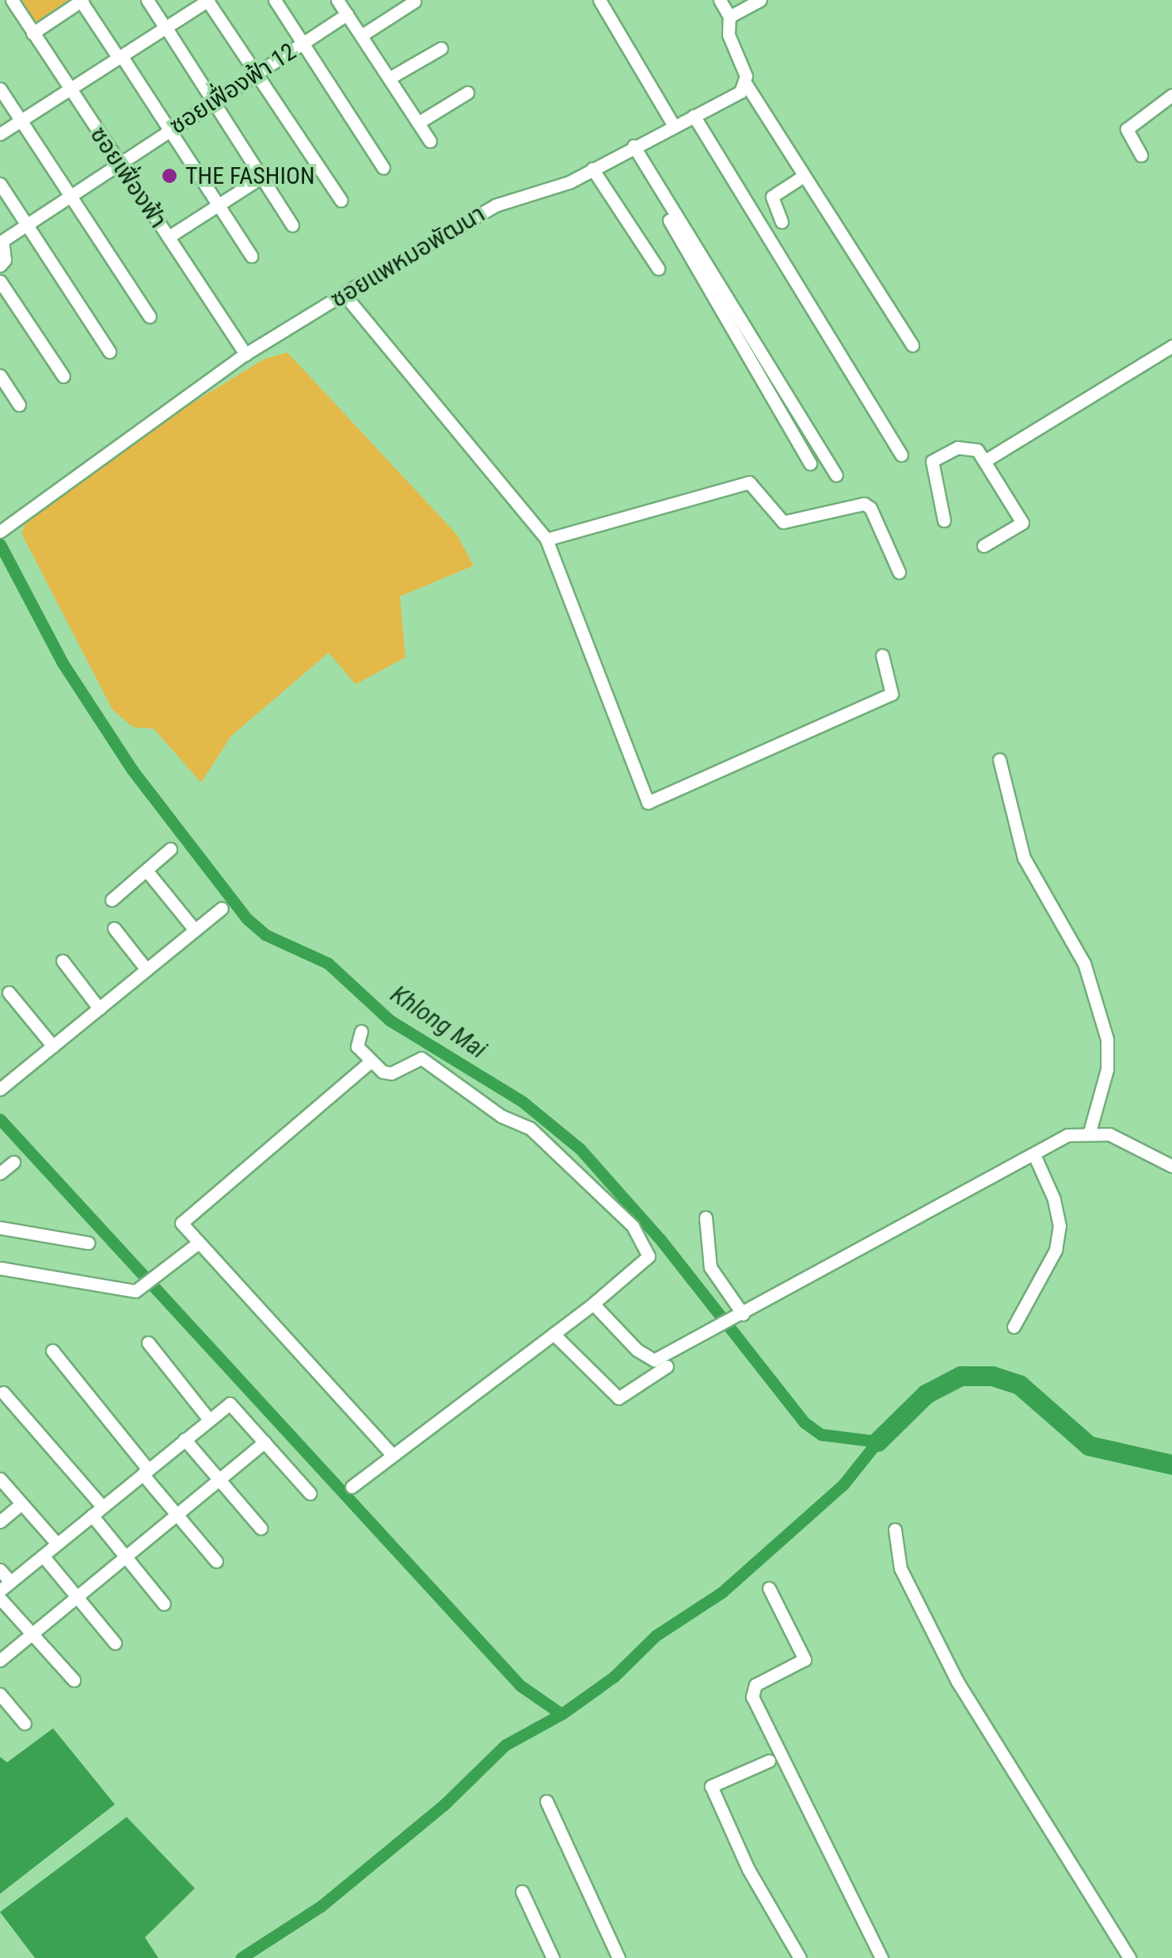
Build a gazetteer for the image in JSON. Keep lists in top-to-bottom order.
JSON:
{
  "streets": {
    "street": ["ซอยเฟื่องฟ้า 12", "ซอยเฟื่องฟ้า", "ซอยแพหมอพัฒนา"]
  },
  "crossings": [
    ["ซอยเฟื่องฟ้า 12", "ซอยเฟื่องฟ้า"],
    ["ซอยเฟื่องฟ้า", "ซอยแพหมอพัฒนา"]
  ],
  "water": ["Khlong Mai"],
  "places": ["THE FASHION"]
}
